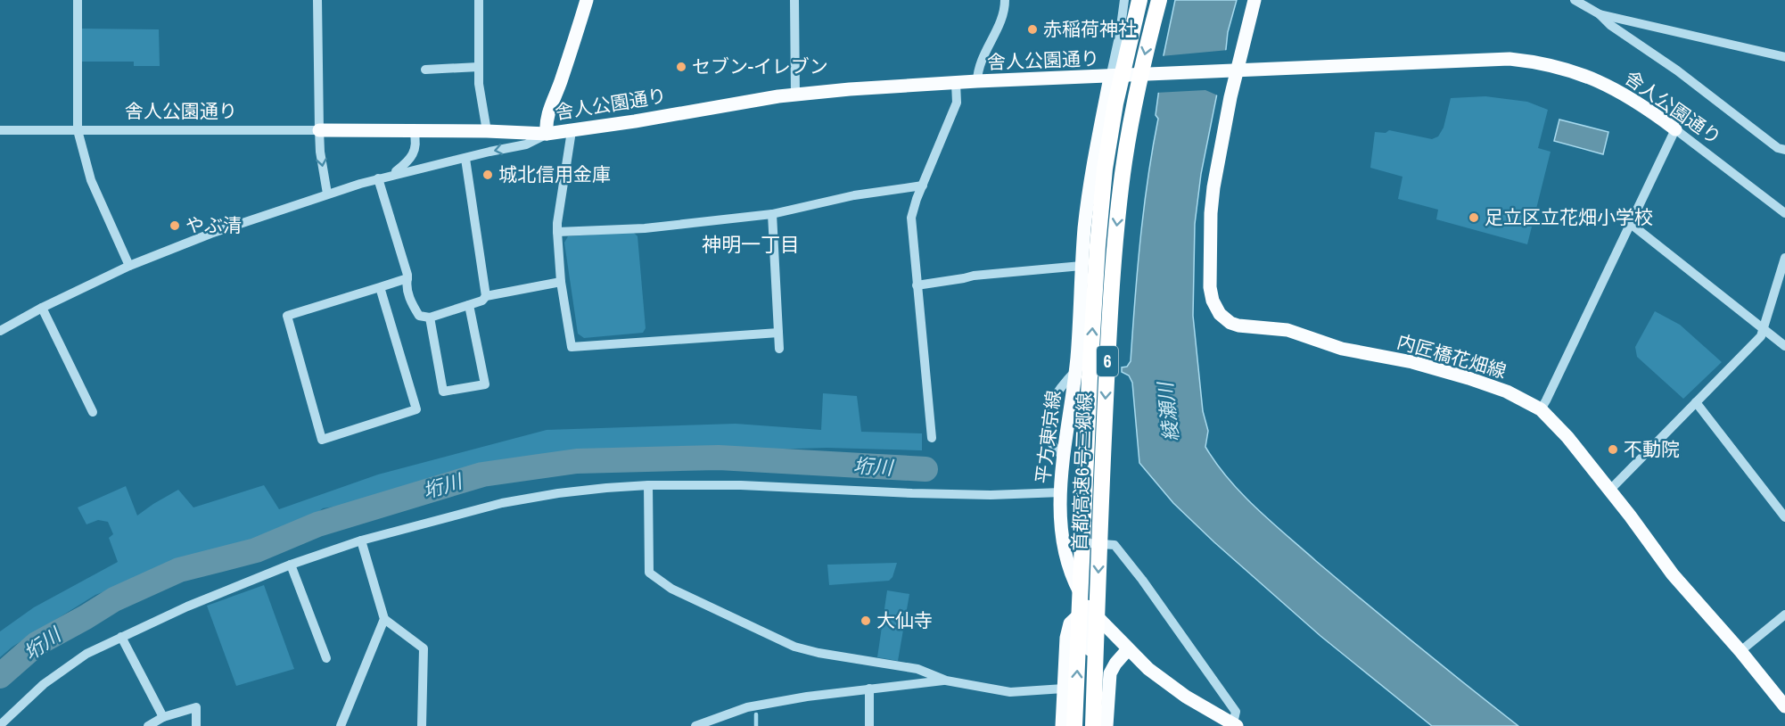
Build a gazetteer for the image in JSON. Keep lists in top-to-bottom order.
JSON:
{
  "streets": {
    "highway": ["6", "首都高速6号三郷線"],
    "main road": ["舎人公園通り", "内匠橋花畑線", "平方東京線"]
  },
  "crossings": [
    ["舎人公園通り", "内匠橋花畑線"],
    ["舎人公園通り", "平方東京線"]
  ],
  "districts": ["神明一丁目"],
  "water": ["綾瀬川", "垳川"],
  "places": [
    "赤稲荷神社",
    "セブン-イレブン",
    "城北信用金庫",
    "足立区立花畑小学校",
    "やぶ清",
    "不動院",
    "大仙寺"
  ]
}
